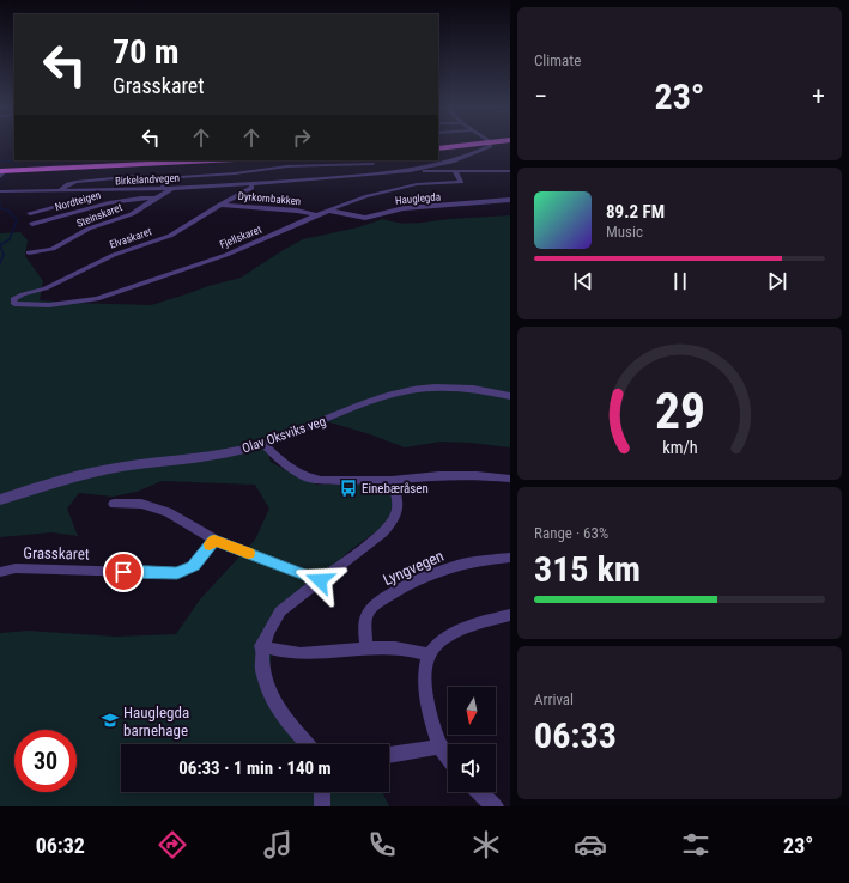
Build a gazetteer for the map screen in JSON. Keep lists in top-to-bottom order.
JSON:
{
  "streets": {
    "street": [
      "Birkelandvegen",
      "Dyrkornbakken",
      "Hauglegda",
      "Nordteigen",
      "Steinskaret",
      "Fjellskaret",
      "Elvaskaret",
      "Olav Oksviks veg",
      "Grasskaret",
      "Lyngvegen"
    ]
  },
  "crossings": [
    ["Birkelandvegen", "Steinskaret"],
    ["Birkelandvegen", "Elvaskaret"],
    ["Dyrkornbakken", "Fjellskaret"],
    ["Dyrkornbakken", "Elvaskaret"],
    ["Hauglegda", "Fjellskaret"],
    ["Nordteigen", "Steinskaret"],
    ["Fjellskaret", "Elvaskaret"]
  ],
  "places": {
    "bus stop": ["Einebæråsen"],
    "school or university": ["Hauglegda barnehage"]
  },
  "north": "bottom",
  "page": {
    "tile": [
      "Climate",
      ["Range · 63%", "315 km"],
      ["Arrival", "06:33"]
    ],
    "turn": ["70 m", "Grasskaret"],
    "heat": ["−", "23°", "+"],
    "song": ["89.2 FM", "Music"],
    "limit": "30",
    "trip": "06:33 · 1 min · 140 m",
    "tabs": ["06:32", "23°"],
    "gauge": ["29", "km/h"]
  }
}
